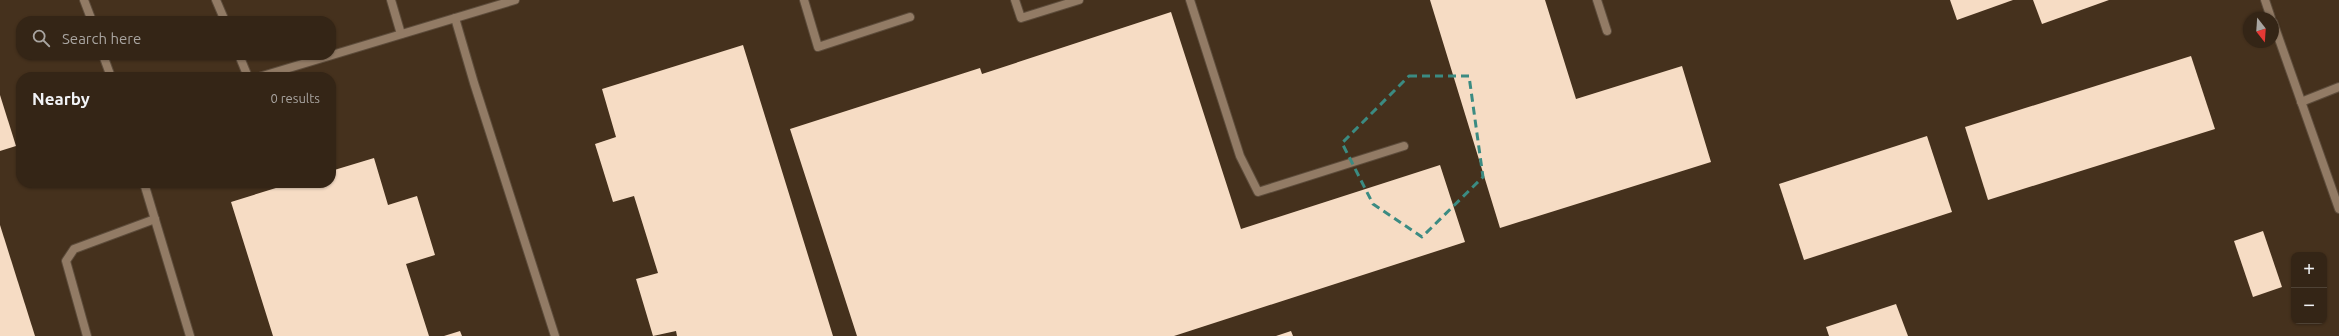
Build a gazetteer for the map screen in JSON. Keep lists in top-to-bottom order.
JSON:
{
  "north": "bottom",
  "page": {
    "search": "Search here",
    "heading": ["Nearby", "0 results"],
    "map_buttons": ["+", "−"]
  }
}
